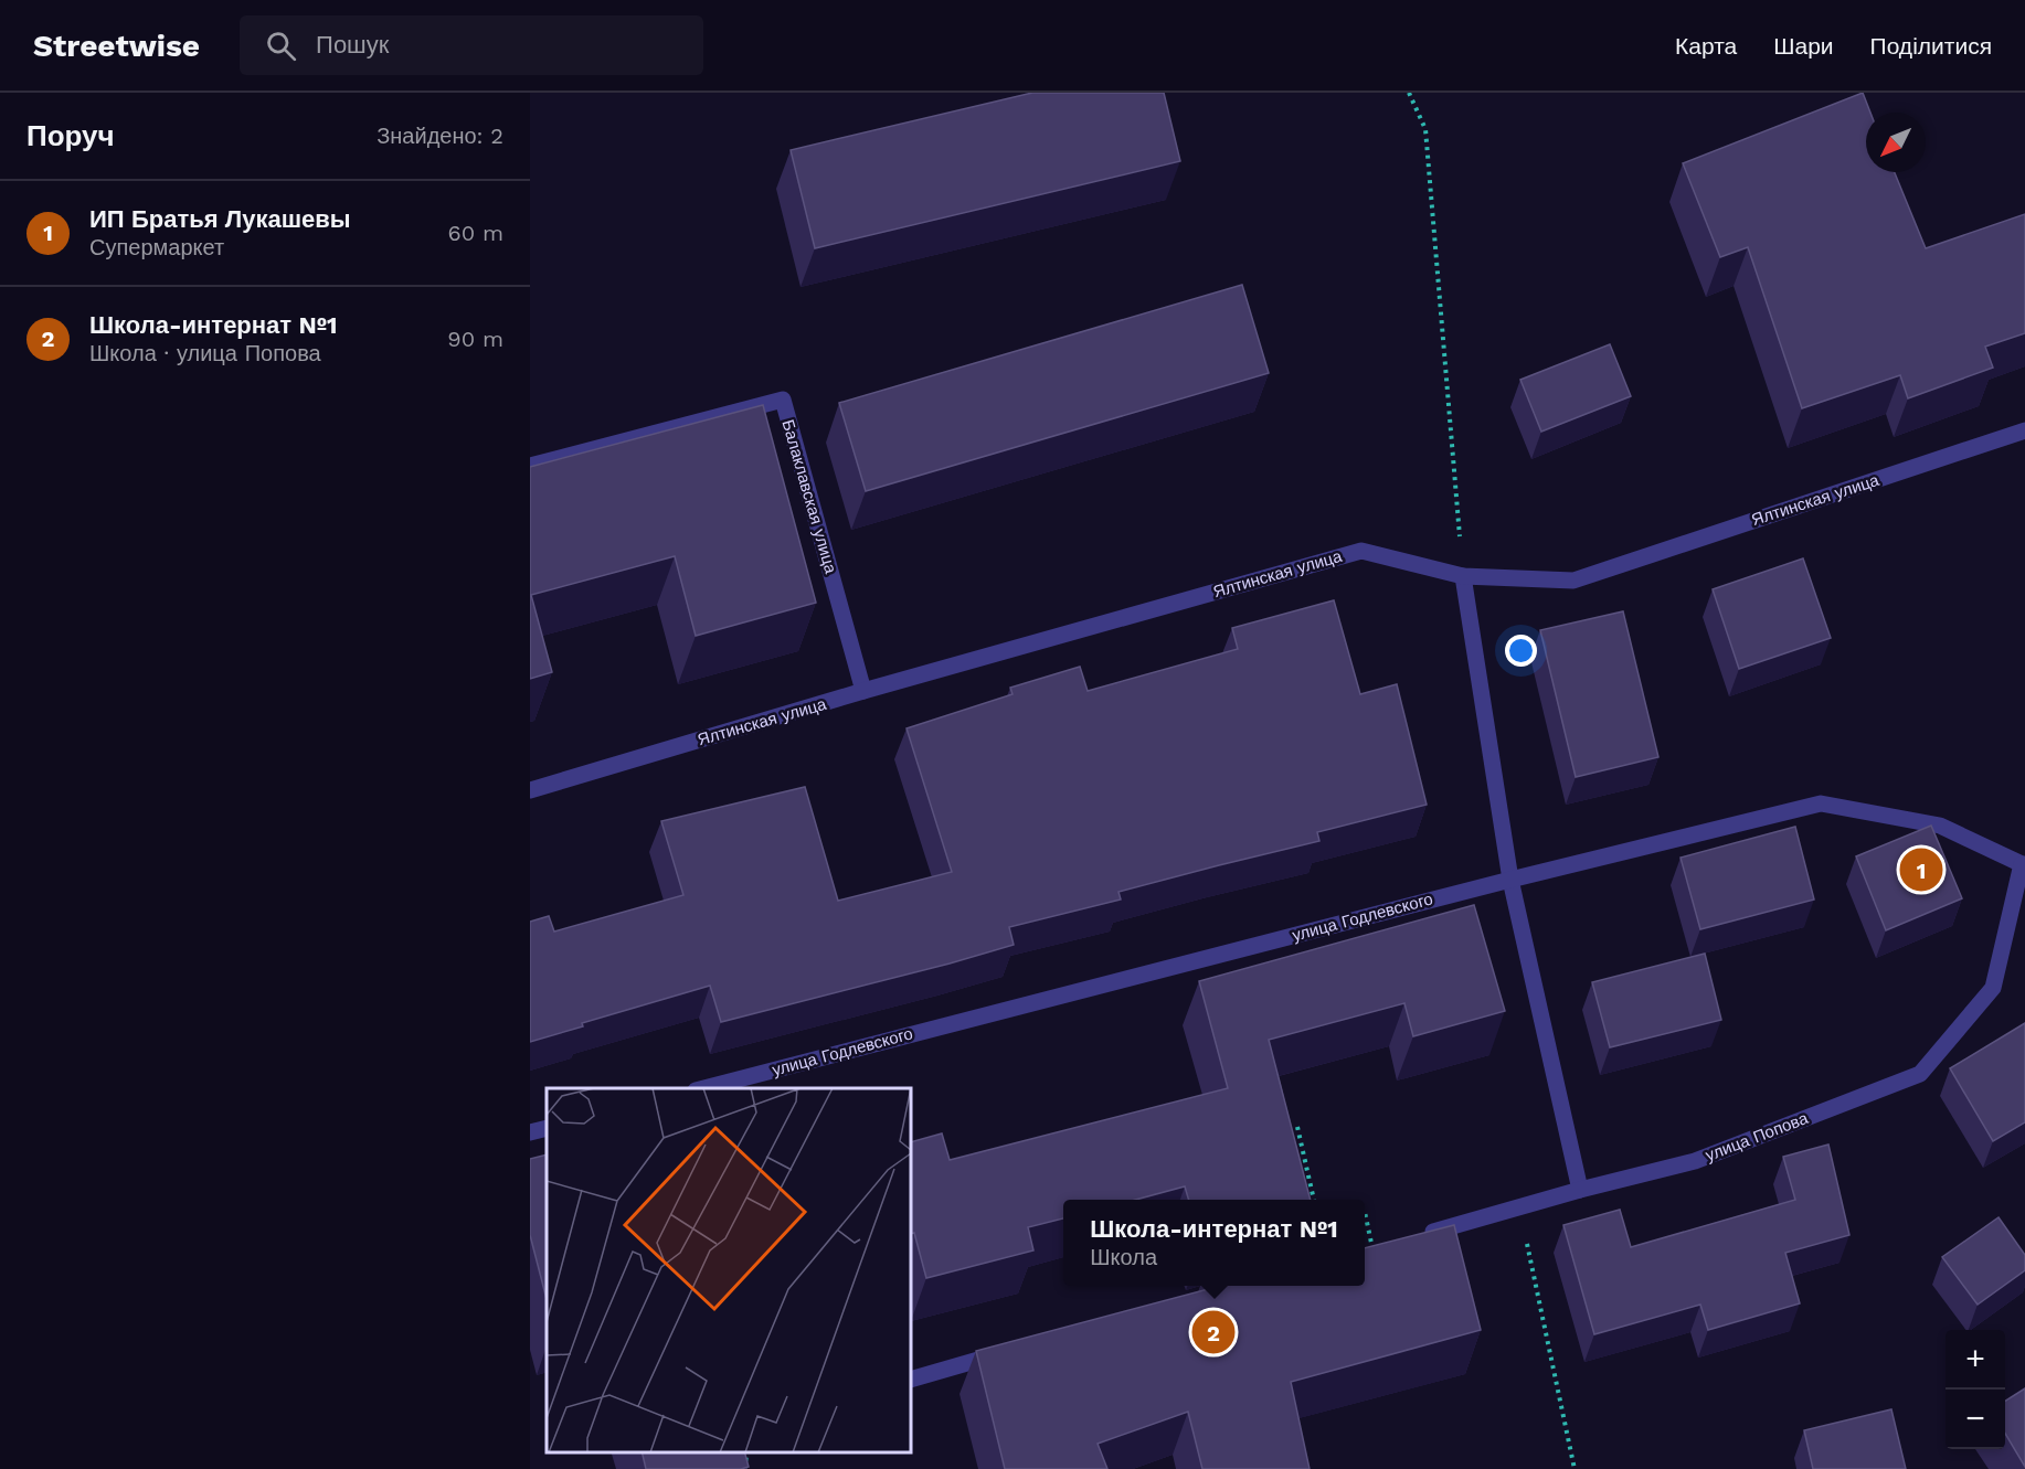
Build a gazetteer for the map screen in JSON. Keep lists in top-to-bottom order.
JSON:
{
  "streets": {
    "street": [
      "Балаклавская улица",
      "Ялтинская улица",
      "улица Годлевского",
      "улица Попова"
    ]
  },
  "crossings": [
    ["Балаклавская улица", "Ялтинская улица"],
    ["улица Годлевского", "улица Попова"]
  ],
  "north": "bottom left",
  "page": {
    "header": "Streetwise",
    "search": "Пошук",
    "nav": ["Карта", "Шари", "Поділитися"],
    "heading": ["Поруч", "Знайдено: 2"],
    "list": [
      {
        "mark": "1",
        "name": "ИП Братья Лукашевы",
        "note": "Супермаркет",
        "value": "60 m"
      },
      {
        "mark": "2",
        "name": "Школа-интернат №1",
        "note": "Школа · улица Попова",
        "value": "90 m"
      }
    ],
    "pins": ["1", "2"],
    "popup": ["Школа-интернат №1", "Школа"],
    "map_buttons": ["+", "−"]
  }
}
